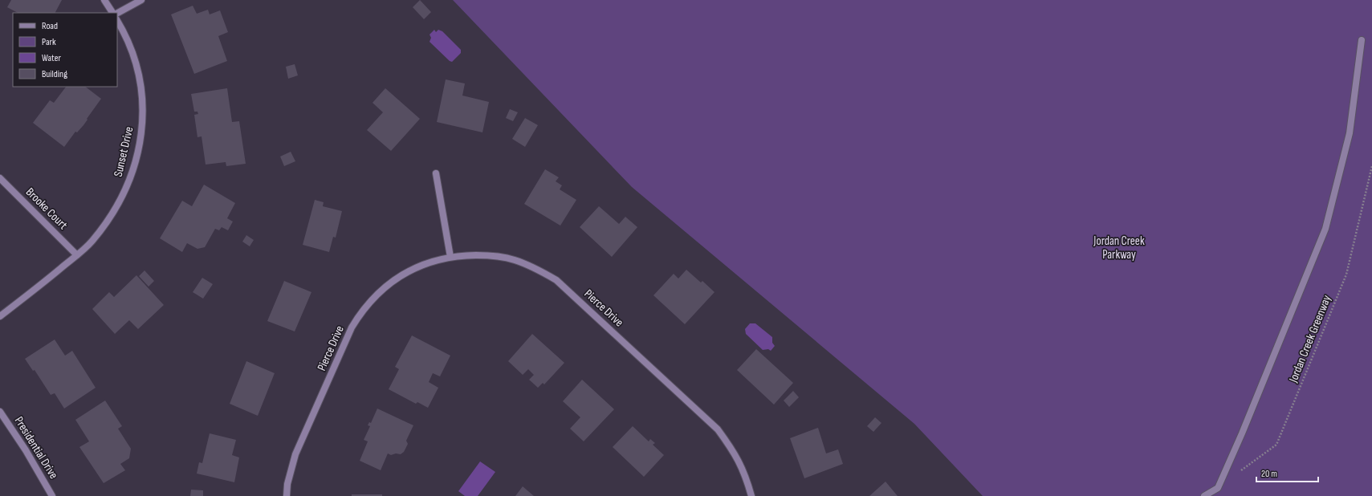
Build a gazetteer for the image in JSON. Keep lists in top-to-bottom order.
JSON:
{
  "streets": {
    "street": [
      "Sunset Drive",
      "Brooke Court",
      "Pierce Drive",
      "Presidential Drive"
    ],
    "path": ["Jordan Creek Greenway"]
  },
  "crossings": [
    ["Sunset Drive", "Brooke Court"]
  ],
  "parks": ["Jordan Creek Parkway"],
  "legend": [
    "Road",
    "Park",
    "Water",
    "Building"
  ],
  "scale_bar": "20 m"
}
